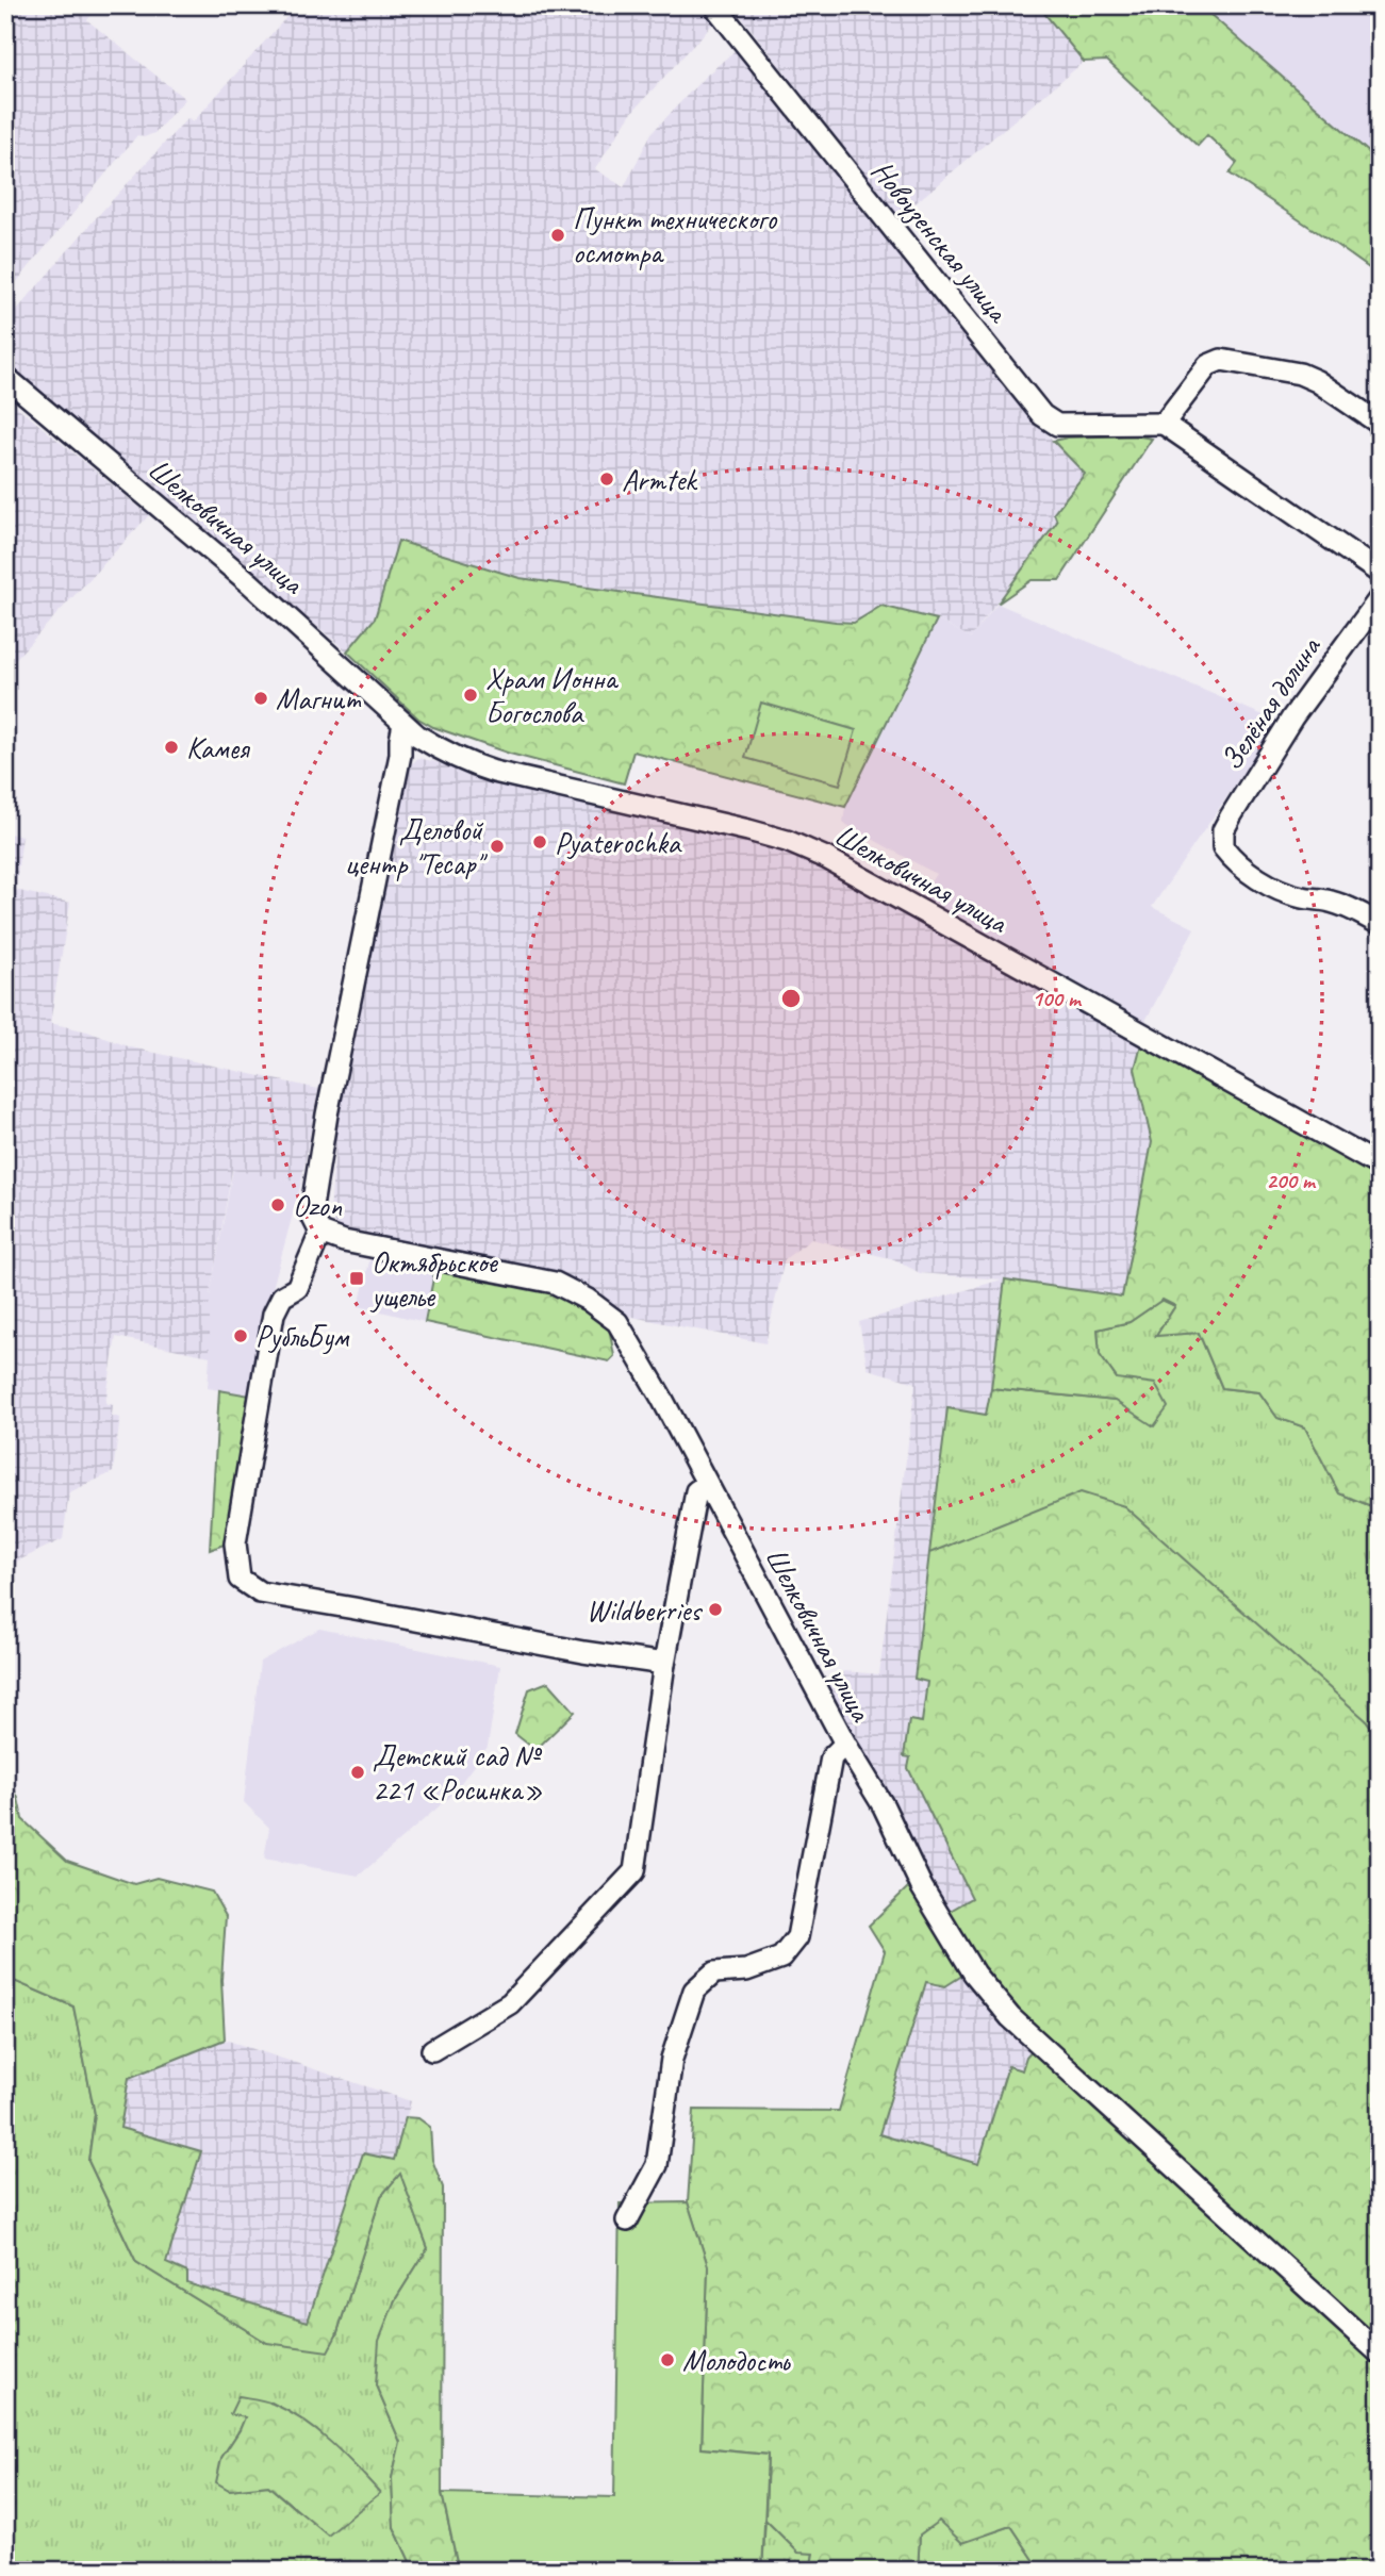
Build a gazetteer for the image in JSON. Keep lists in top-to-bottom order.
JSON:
{
  "streets": {
    "street": ["Новоузенская улица", "Шелковичная улица", "Зелёная долина"]
  },
  "places": {
    "other": [
      "Пункт технического осмотра",
      "Armtek",
      "Храм Ионна Богослова",
      "Магнит",
      "Камея",
      "Pyaterochka",
      "Деловой центр \"Тесар\"",
      "Ozon",
      "РубльБум",
      "Wildberries",
      "Детский сад № 221 «Росинка»",
      "Молодость"
    ],
    "transit": ["Октябрьское ущелье"]
  },
  "rings": ["100 m", "200 m"]
}
